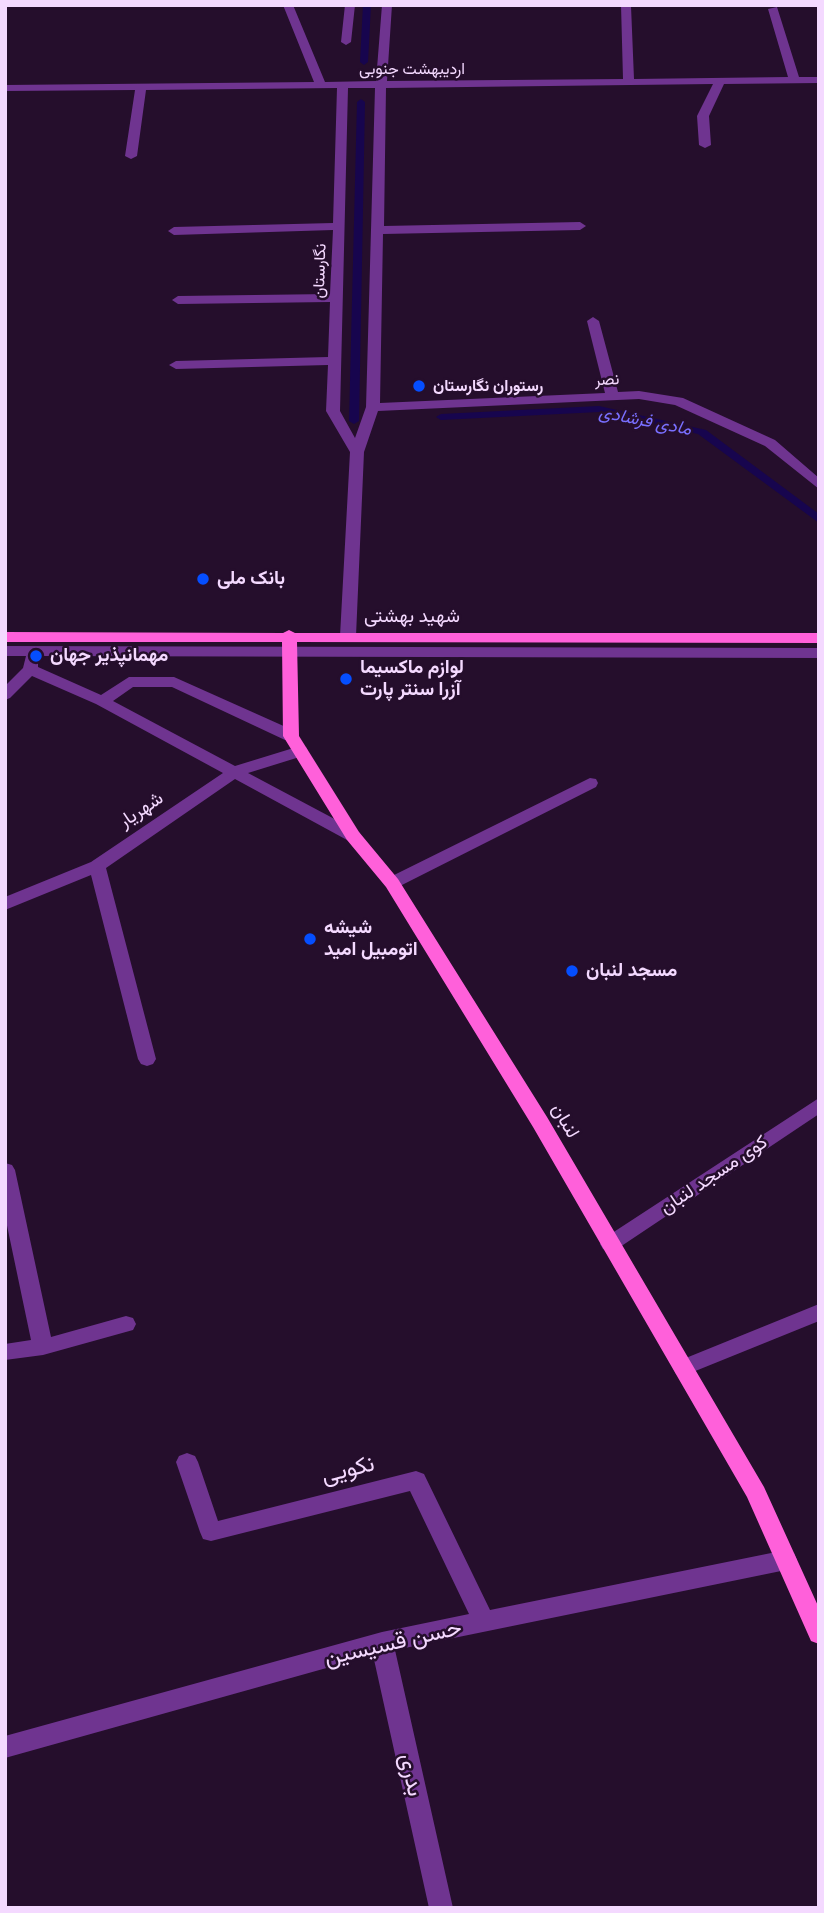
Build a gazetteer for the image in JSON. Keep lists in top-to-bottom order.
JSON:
{
  "streets": {
    "main road": ["شهید بهشتی", "لنبان"],
    "street": [
      "اردیبهشت جنوبی",
      "نگارستان",
      "نصر",
      "شهریار",
      "کوی مسجد لنبان",
      "نکویی",
      "حسن قسیسین",
      "بدری"
    ]
  },
  "crossings": [
    ["اردیبهشت جنوبی", "نگارستان"],
    ["شهید بهشتی", "لنبان"],
    ["شهریار", "لنبان"],
    ["لنبان", "کوی مسجد لنبان"],
    ["لنبان", "حسن قسیسین"],
    ["نکویی", "حسن قسیسین"],
    ["حسن قسیسین", "بدری"]
  ],
  "water": ["مادی فرشادی"],
  "places": [
    "رستوران نگارستان",
    "بانک ملی",
    "مهمانپذیر جهان",
    "لوازم ماکسیما آزرا سنتر پارت",
    "شیشه اتومبیل امید",
    "مسجد لنبان"
  ]
}
